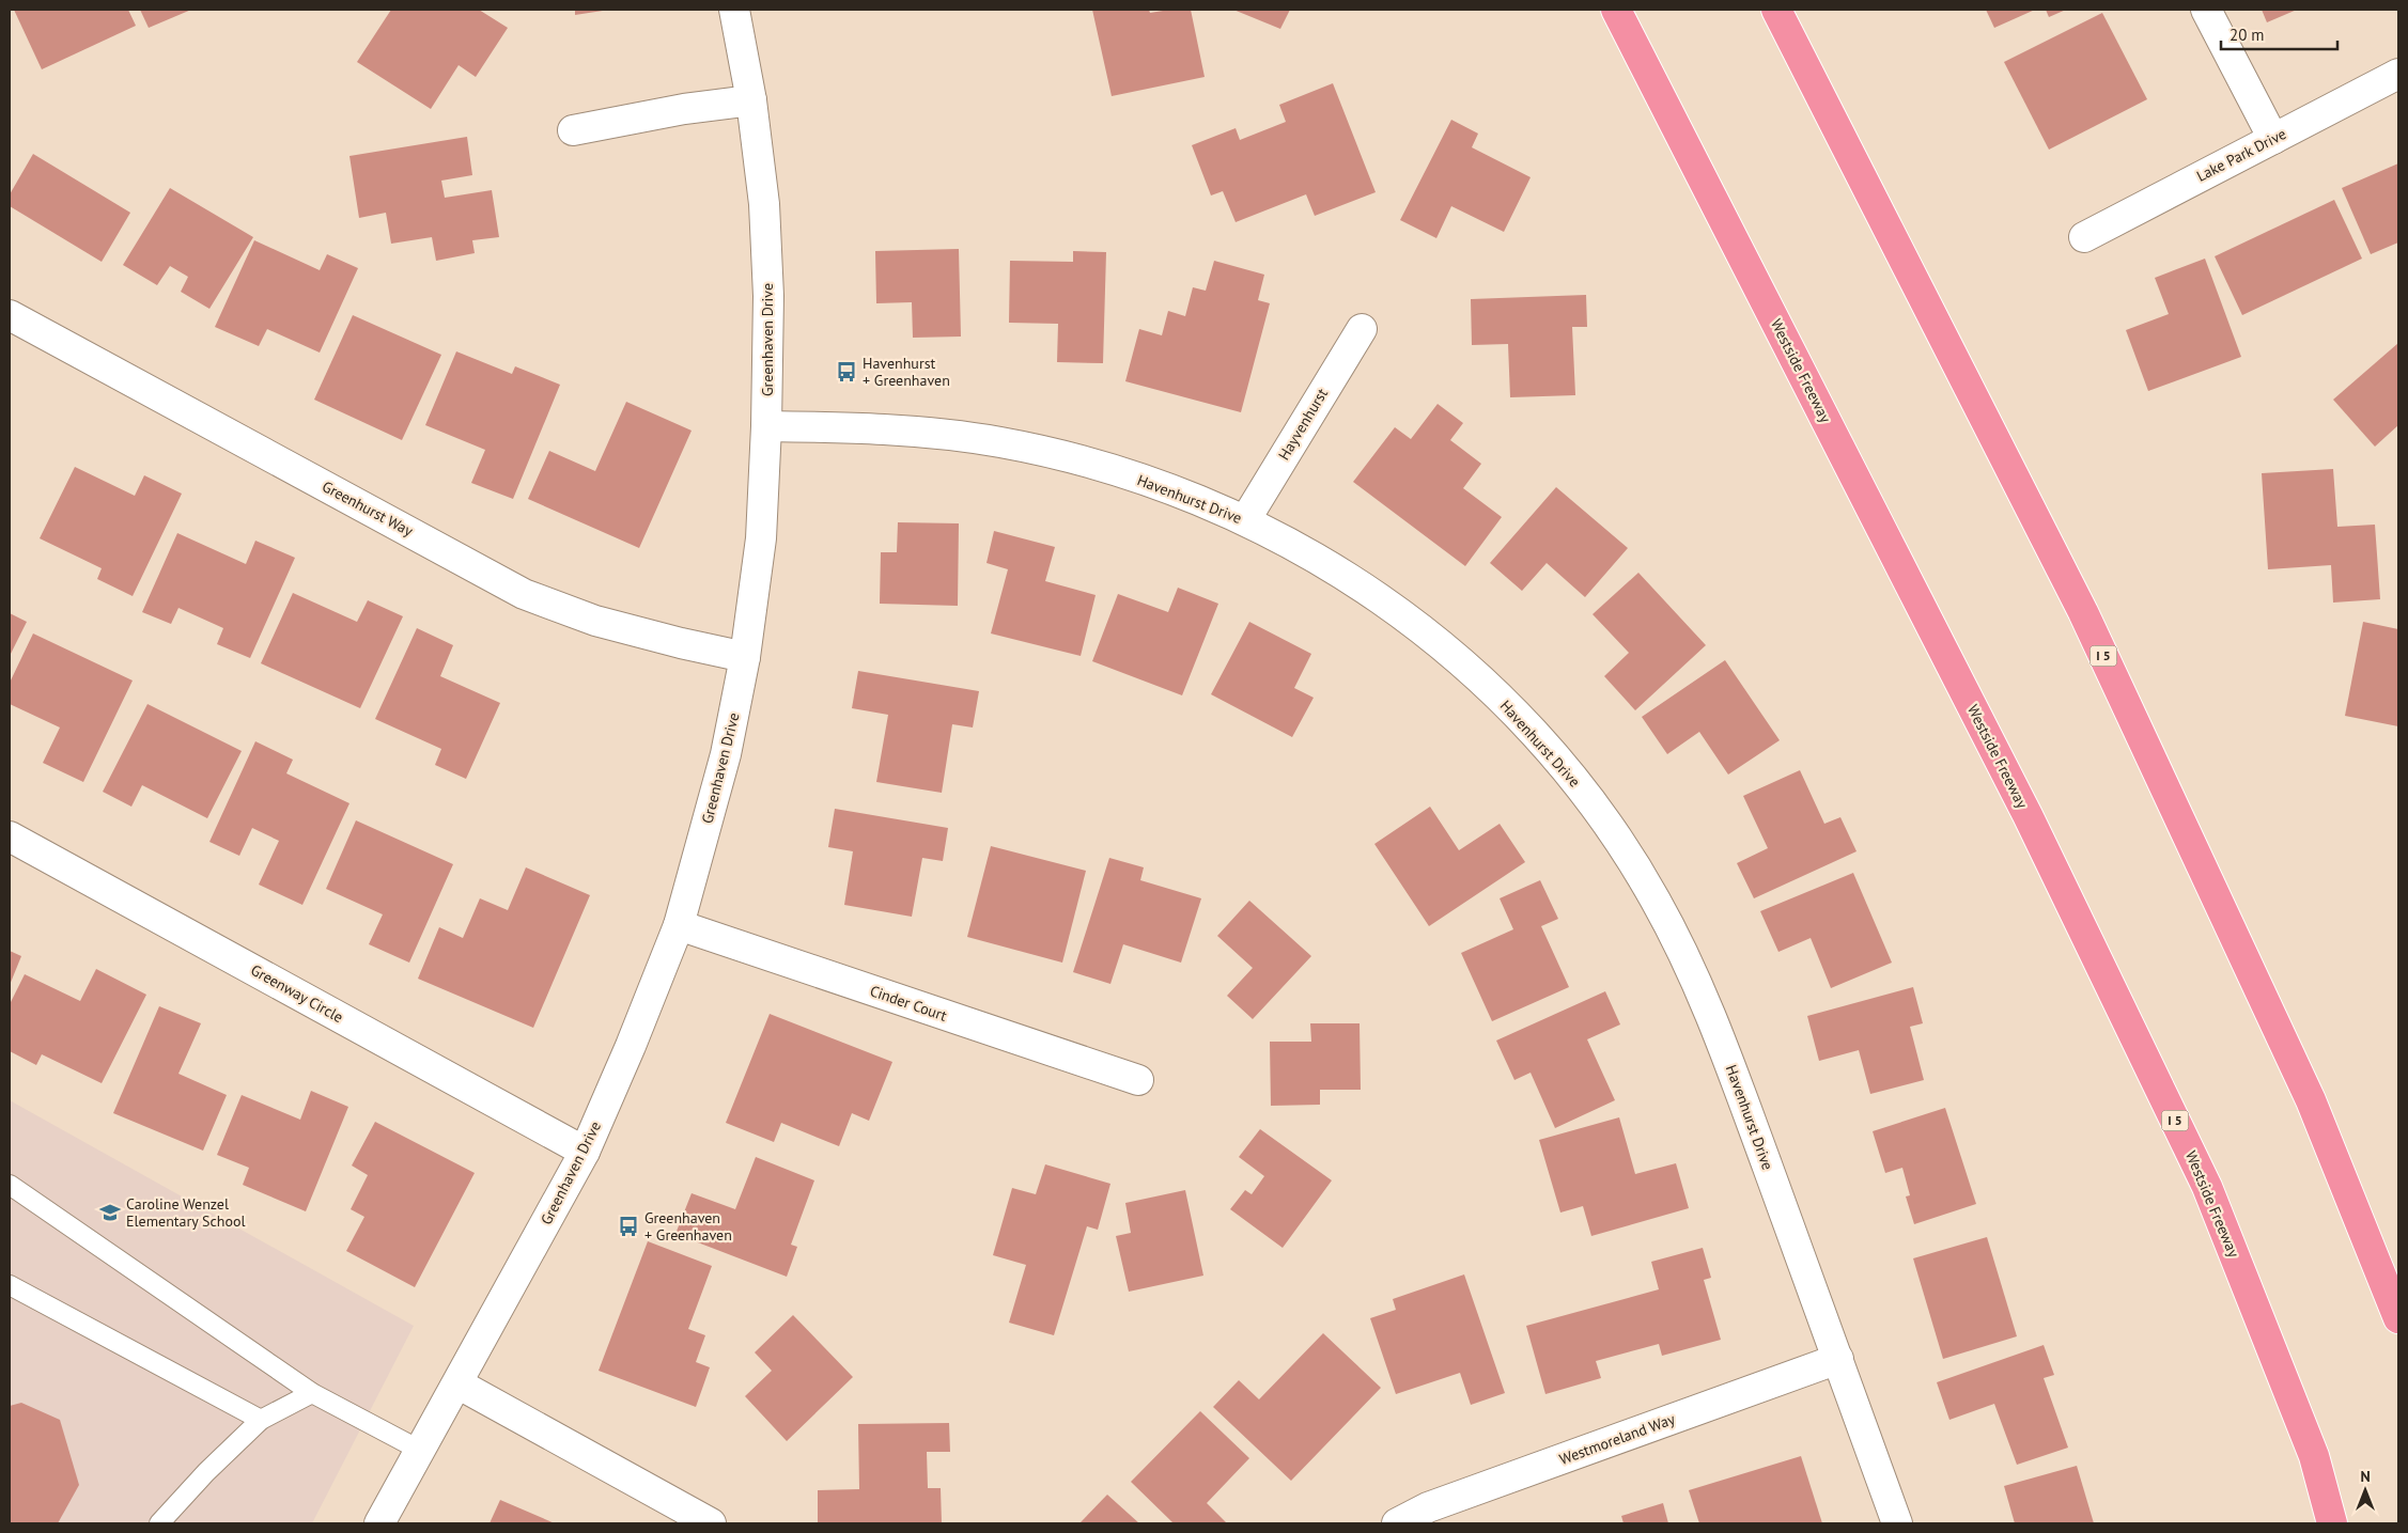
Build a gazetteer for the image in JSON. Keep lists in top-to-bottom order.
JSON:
{
  "streets": {
    "highway": ["Westside Freeway", "I 5"],
    "street": [
      "Lake Park Drive",
      "Greenhaven Drive",
      "Hayvenhurst",
      "Havenhurst Drive",
      "Greenhurst Way",
      "Greenway Circle",
      "Cinder Court",
      "Westmoreland Way"
    ]
  },
  "crossings": [
    ["Greenhaven Drive", "Havenhurst Drive"],
    ["Greenhaven Drive", "Greenhurst Way"],
    ["Greenhaven Drive", "Greenway Circle"],
    ["Greenhaven Drive", "Cinder Court"],
    ["Hayvenhurst", "Havenhurst Drive"],
    ["Havenhurst Drive", "Westmoreland Way"]
  ],
  "places": {
    "bus stop": ["Havenhurst + Greenhaven", "Greenhaven + Greenhaven"],
    "school or university": ["Caroline Wenzel Elementary School"]
  },
  "scale_bar": "20 m",
  "north": "top"
}
